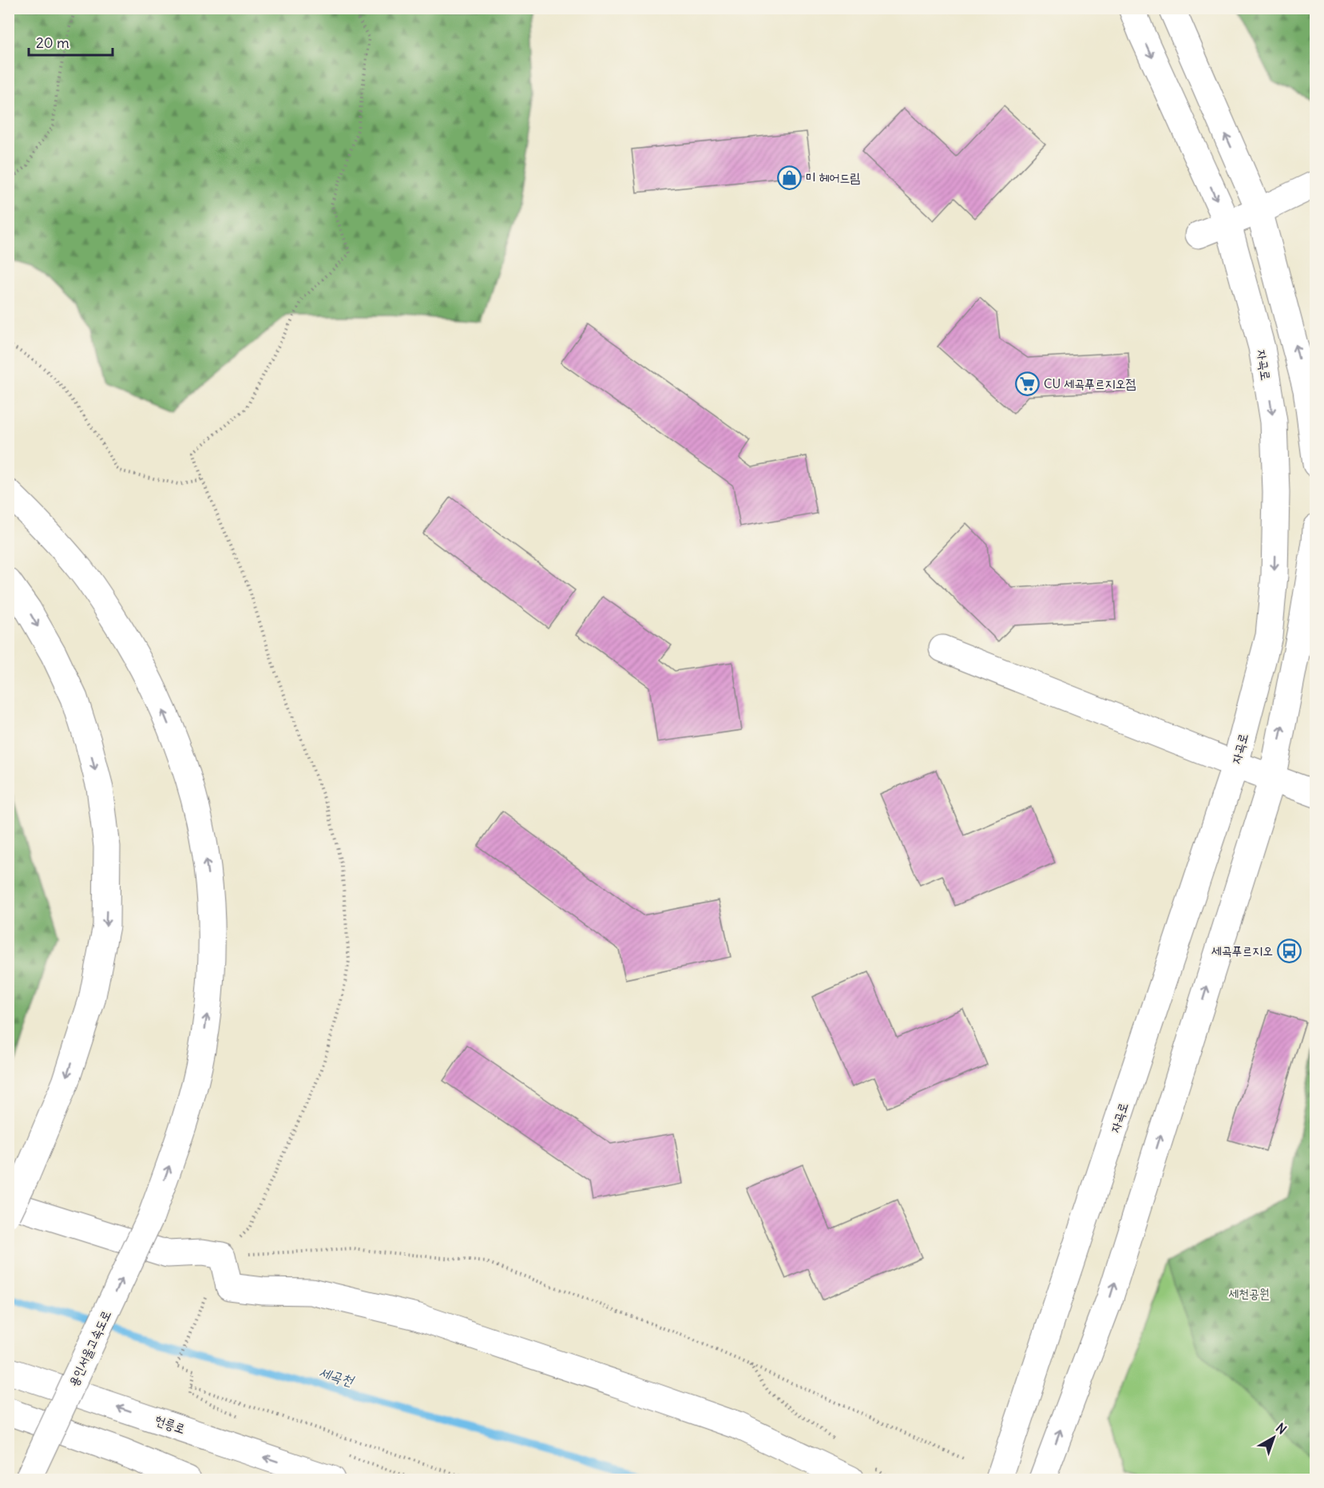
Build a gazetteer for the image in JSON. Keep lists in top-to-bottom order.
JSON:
{
  "streets": {
    "main road": ["자곡로", "용인서울고속도로", "헌릉로"]
  },
  "water": ["세곡천"],
  "parks": ["세천공원"],
  "places": {
    "shop": ["미 헤어드림"],
    "supermarket": ["CU 세곡푸르지오점"],
    "bus stop": ["세곡푸르지오"]
  },
  "scale_bar": "20 m",
  "north": "top right"
}
